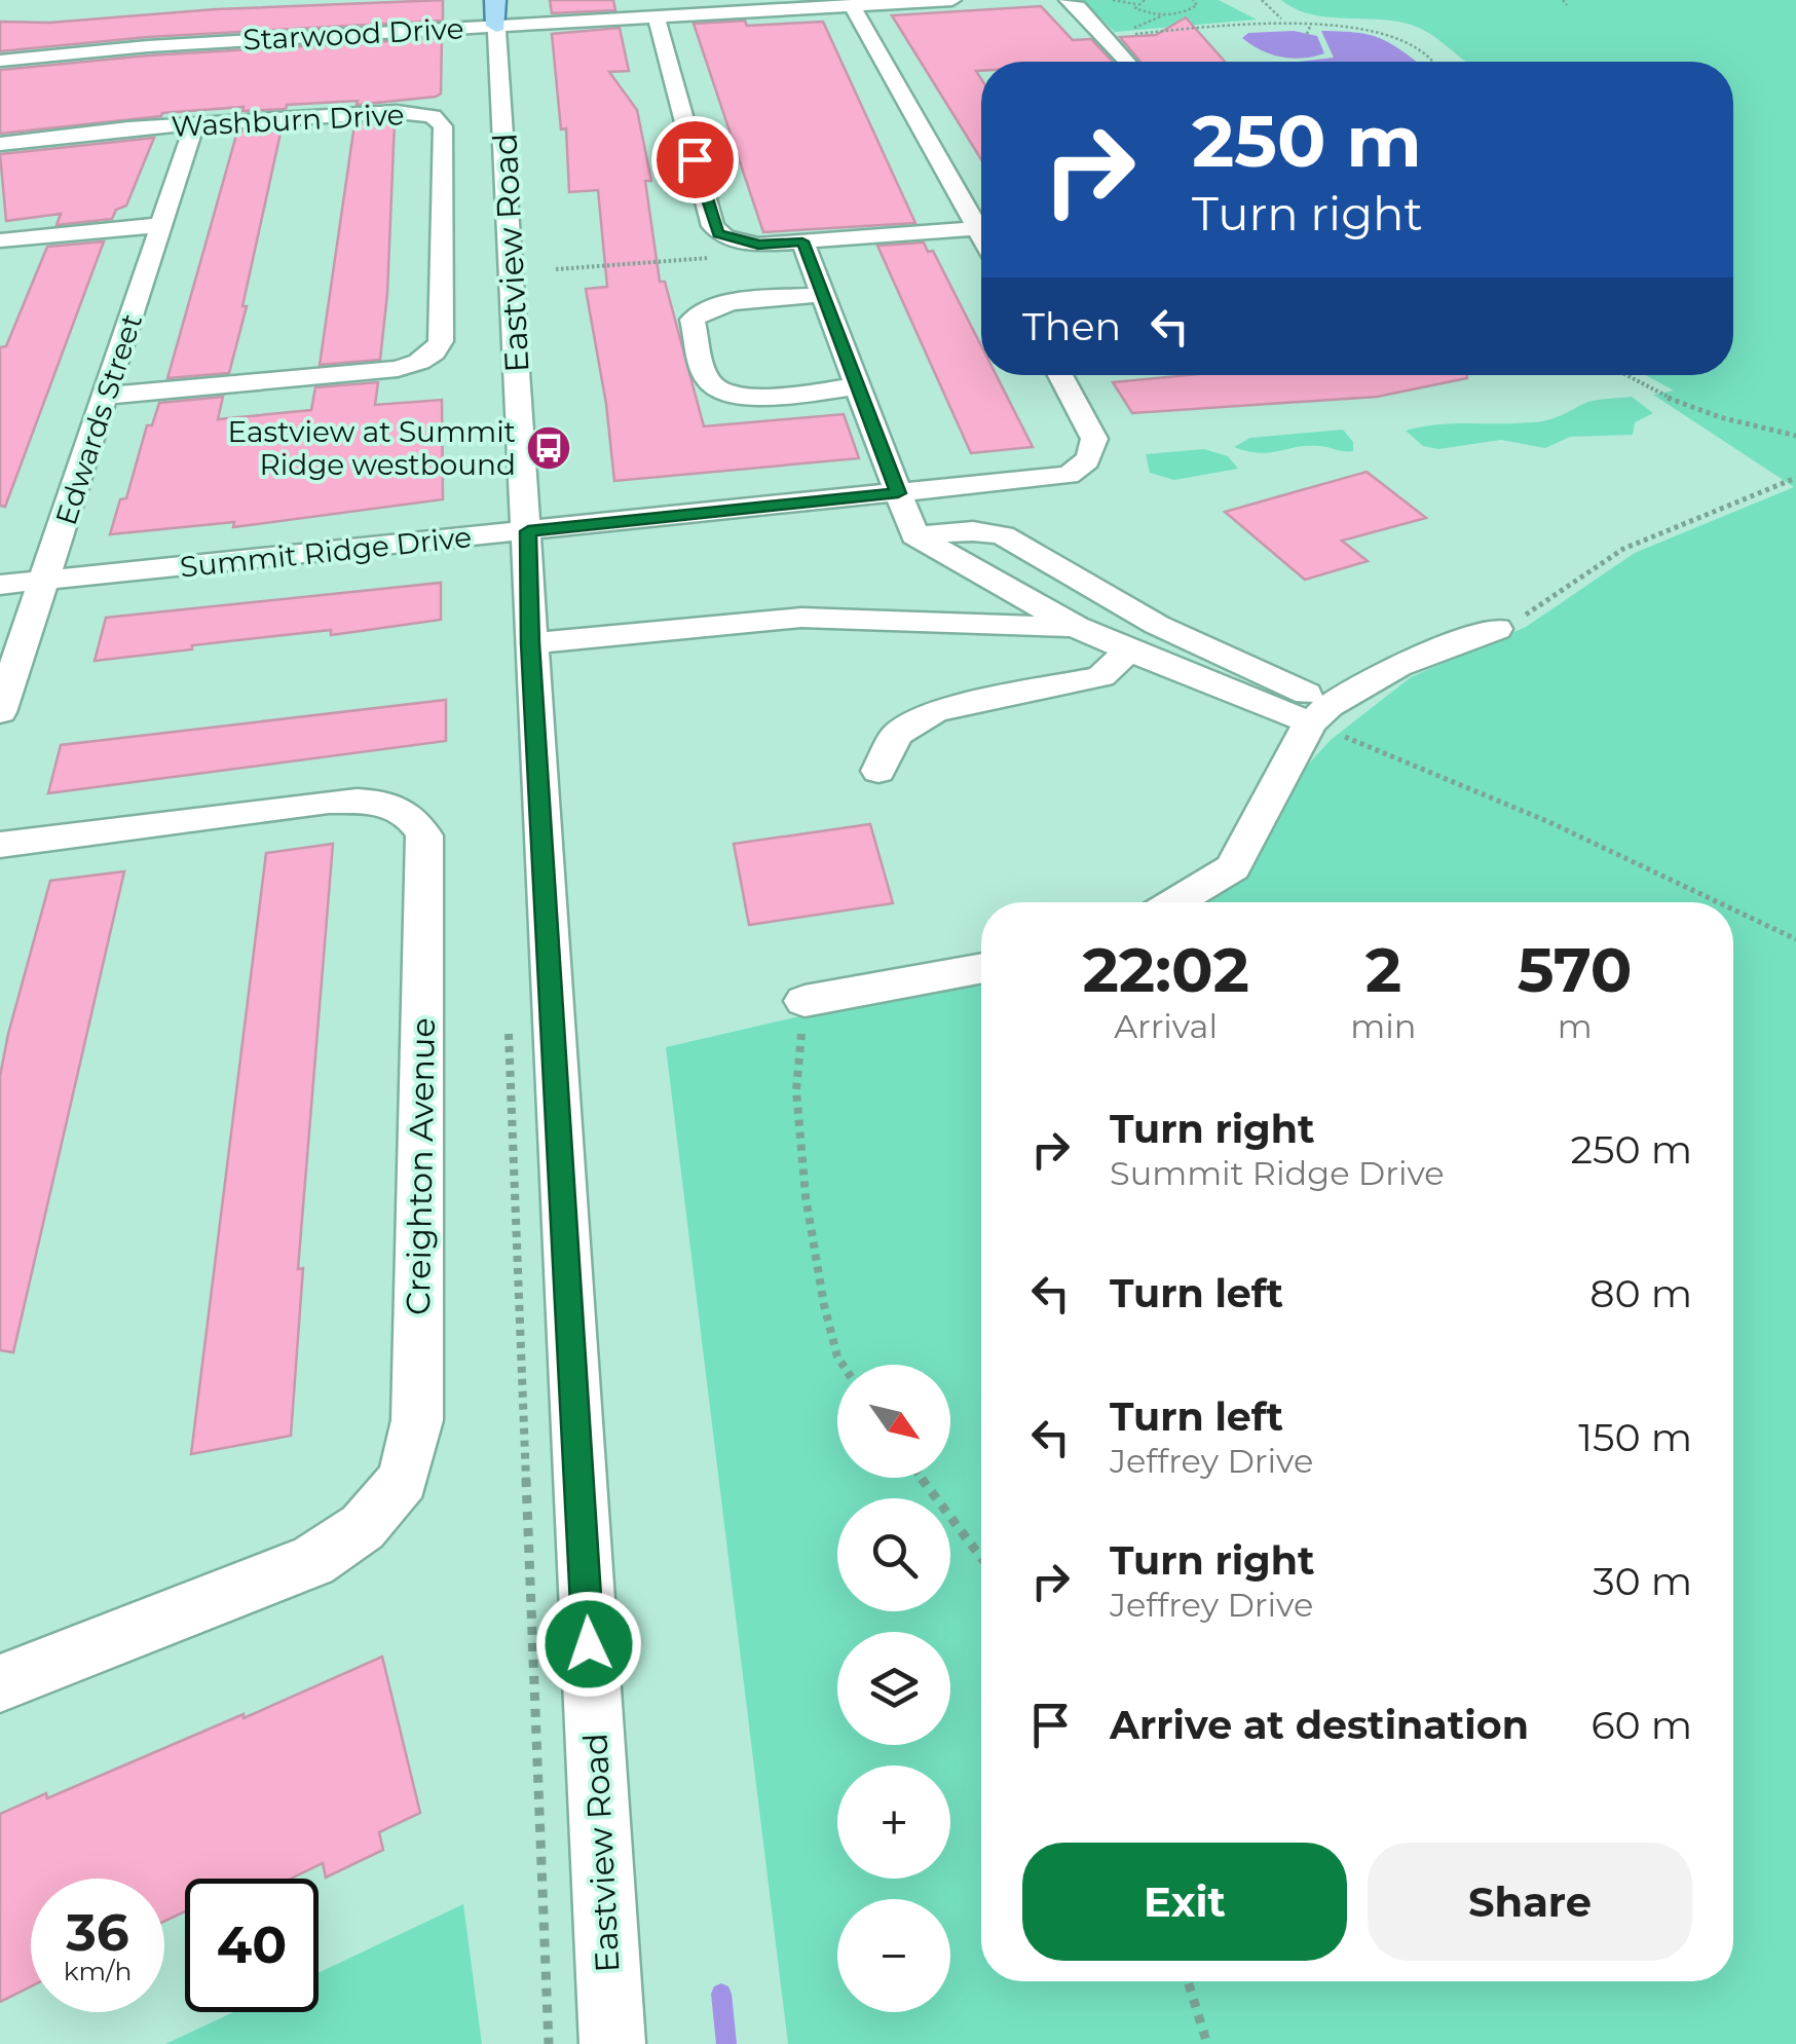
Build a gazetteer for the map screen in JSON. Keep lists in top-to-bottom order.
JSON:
{
  "streets": {
    "main road": ["Eastview Road"],
    "street": [
      "Starwood Drive",
      "Washburn Drive",
      "Edwards Street",
      "Summit Ridge Drive",
      "Creighton Avenue"
    ]
  },
  "crossings": [
    ["Starwood Drive", "Eastview Road"],
    ["Washburn Drive", "Edwards Street"],
    ["Eastview Road", "Summit Ridge Drive"],
    ["Edwards Street", "Summit Ridge Drive"]
  ],
  "places": {
    "bus stop": ["Eastview at Summit Ridge westbound"]
  },
  "north": "bottom right",
  "page": {
    "turn": ["250 m", "Turn right"],
    "then": "Then",
    "eta": [
      "22:02",
      "Arrival",
      "2",
      "min",
      "570",
      "m"
    ],
    "list": [
      {
        "name": "Turn right",
        "note": "Summit Ridge Drive",
        "value": "250 m"
      },
      {
        "name": "Turn left",
        "value": "80 m"
      },
      {
        "name": "Turn left",
        "note": "Jeffrey Drive",
        "value": "150 m"
      },
      {
        "name": "Turn right",
        "note": "Jeffrey Drive",
        "value": "30 m"
      },
      {
        "name": "Arrive at destination",
        "value": "60 m"
      }
    ],
    "map_buttons": ["+", "−"],
    "buttons": ["Exit", "Share"],
    "speed": "36 km/h",
    "limit": "40"
  }
}
